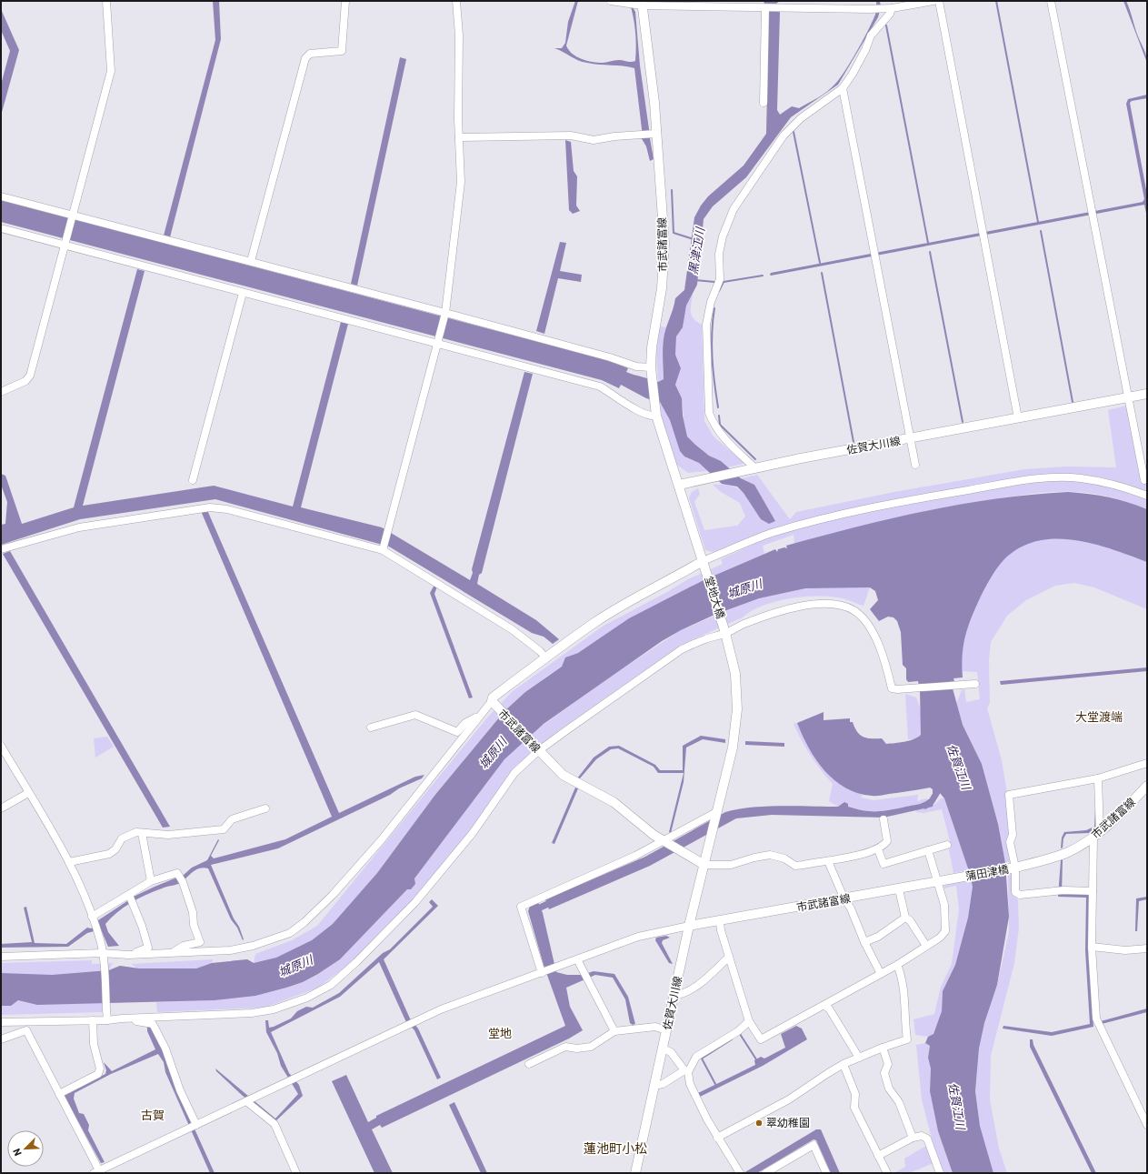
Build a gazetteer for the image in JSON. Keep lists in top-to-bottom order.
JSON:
{
  "streets": {
    "main road": [
      "市武諸富線",
      "佐賀大川線",
      "堂地大橋",
      "蒲田津橋"
    ]
  },
  "crossings": [
    ["市武諸富線", "佐賀大川線"],
    ["市武諸富線", "堂地大橋"],
    ["市武諸富線", "蒲田津橋"]
  ],
  "districts": [
    "大堂渡端",
    "堂地",
    "古賀",
    "蓮池町小松"
  ],
  "water": ["黒津江川", "城原川", "佐賀江川"],
  "places": ["翠幼稚園"],
  "north": "bottom left"
}
